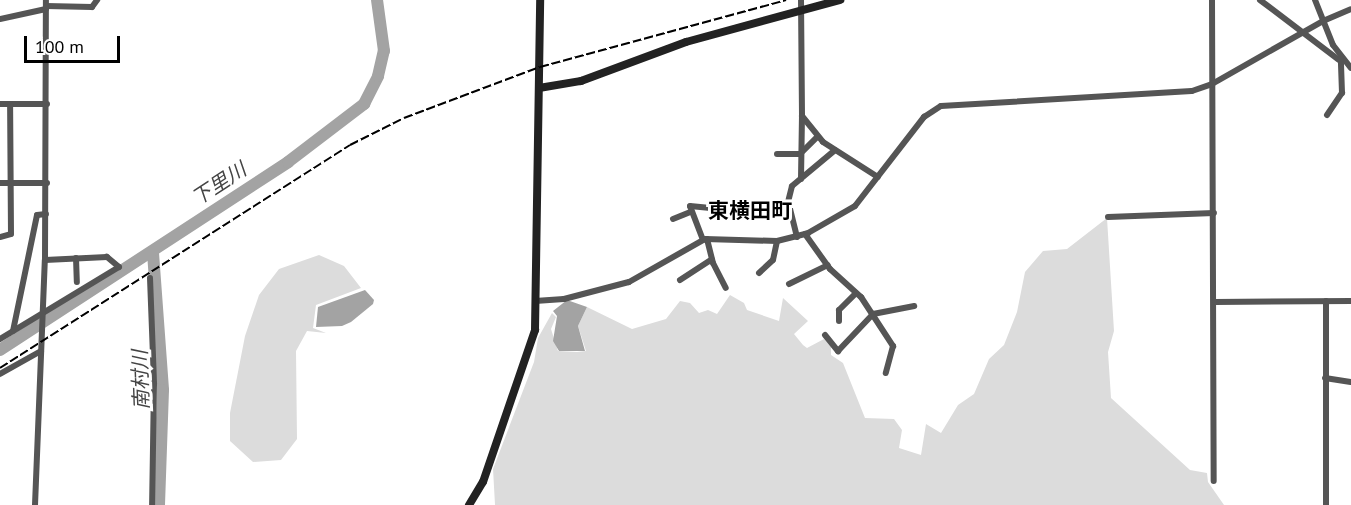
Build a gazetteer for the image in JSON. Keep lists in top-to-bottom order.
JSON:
{
  "districts": ["東横田町"],
  "water": ["下里川", "南村川"],
  "scale_bar": "100 m"
}
